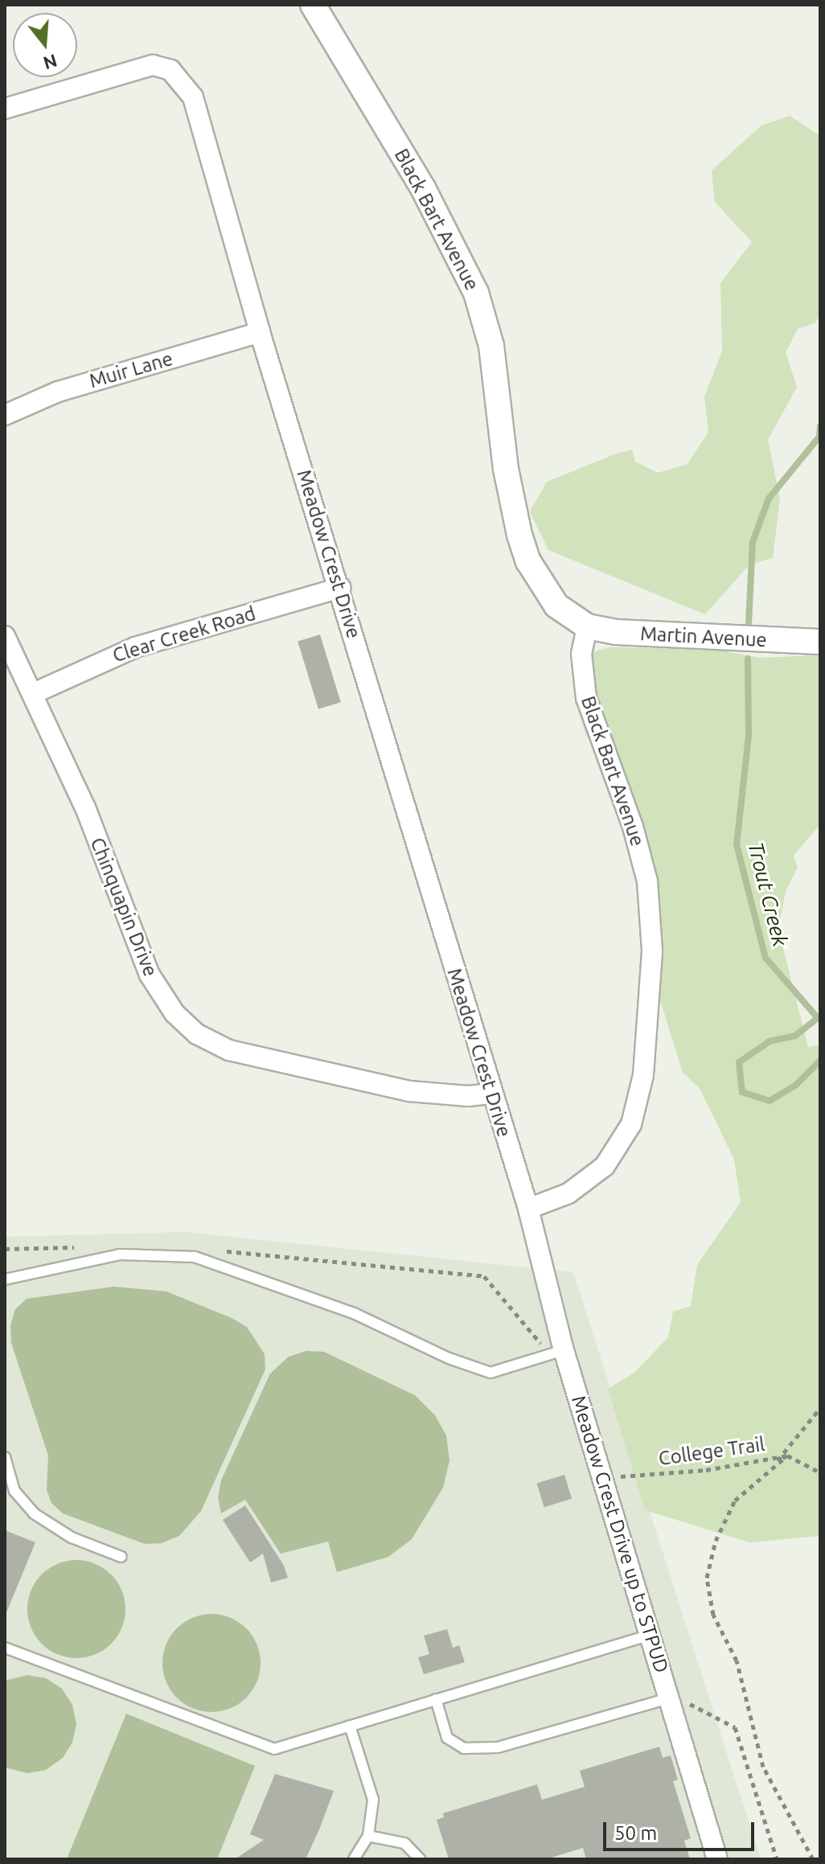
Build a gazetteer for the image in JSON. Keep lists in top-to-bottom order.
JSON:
{
  "streets": {
    "street": [
      "Black Bart Avenue",
      "Muir Lane",
      "Meadow Crest Drive",
      "Clear Creek Road",
      "Martin Avenue",
      "Chinquapin Drive",
      "Meadow Crest Drive up to STPUD"
    ],
    "path": ["College Trail"]
  },
  "crossings": [
    ["Black Bart Avenue", "Meadow Crest Drive"],
    ["Black Bart Avenue", "Martin Avenue"],
    ["Black Bart Avenue", "Meadow Crest Drive up to STPUD"],
    ["Muir Lane", "Meadow Crest Drive"],
    ["Meadow Crest Drive", "Clear Creek Road"],
    ["Meadow Crest Drive", "Chinquapin Drive"],
    ["Meadow Crest Drive", "Meadow Crest Drive up to STPUD"],
    ["Clear Creek Road", "Chinquapin Drive"],
    ["College Trail", "Meadow Crest Drive up to STPUD"]
  ],
  "water": ["Trout Creek"],
  "scale_bar": "50 m",
  "north": "bottom"
}
